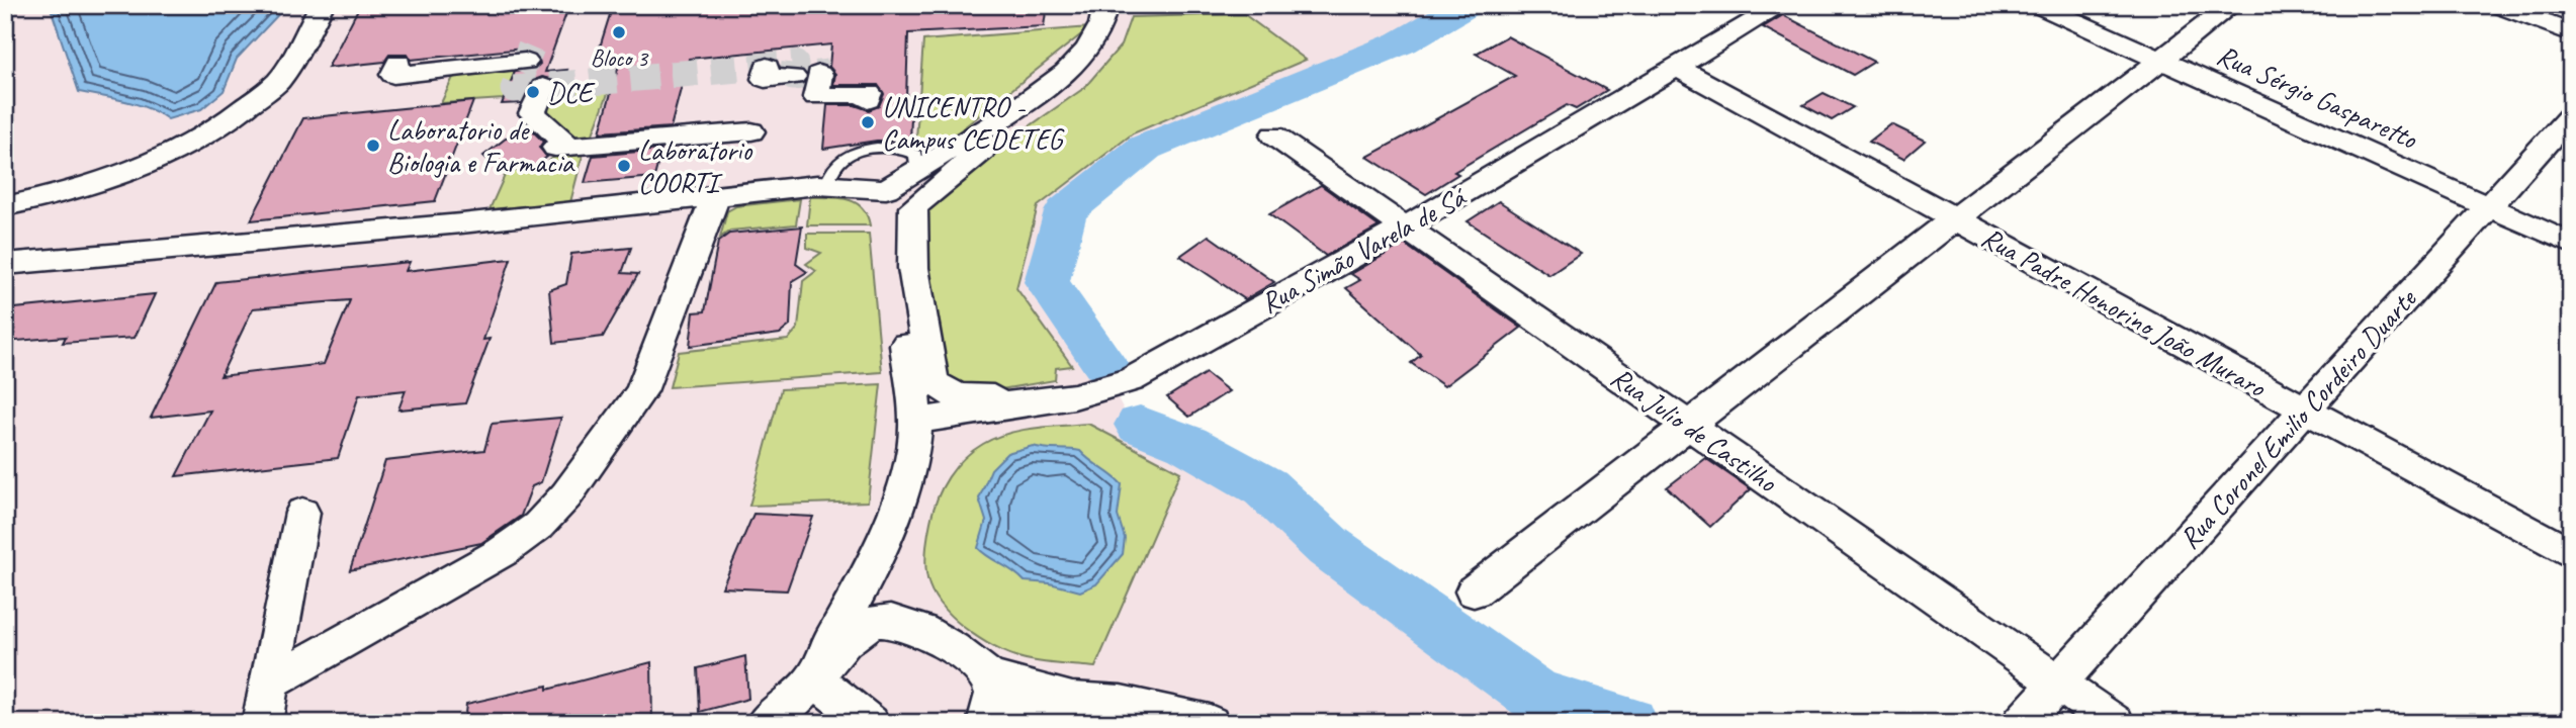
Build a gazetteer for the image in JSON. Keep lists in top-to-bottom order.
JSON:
{
  "streets": {
    "street": [
      "Rua Sérgio Gasparetto",
      "Rua Simão Varela de Sá",
      "Rua Padre Honorino João Muraro",
      "Rua Coronel Emilio Cordeiro Duarte",
      "Rua Julio de Castilho"
    ]
  },
  "crossings": [
    ["Rua Sérgio Gasparetto", "Rua Coronel Emilio Cordeiro Duarte"],
    ["Rua Simão Varela de Sá", "Rua Padre Honorino João Muraro"],
    ["Rua Simão Varela de Sá", "Rua Julio de Castilho"],
    ["Rua Padre Honorino João Muraro", "Rua Coronel Emilio Cordeiro Duarte"],
    ["Rua Coronel Emilio Cordeiro Duarte", "Rua Julio de Castilho"]
  ],
  "places": [
    "Bloco 3",
    "DCE",
    "UNICENTRO - Campus CEDETEG",
    "Laboratorio de Biologia e Farmacia",
    "Laboratorio COORTI"
  ]
}
